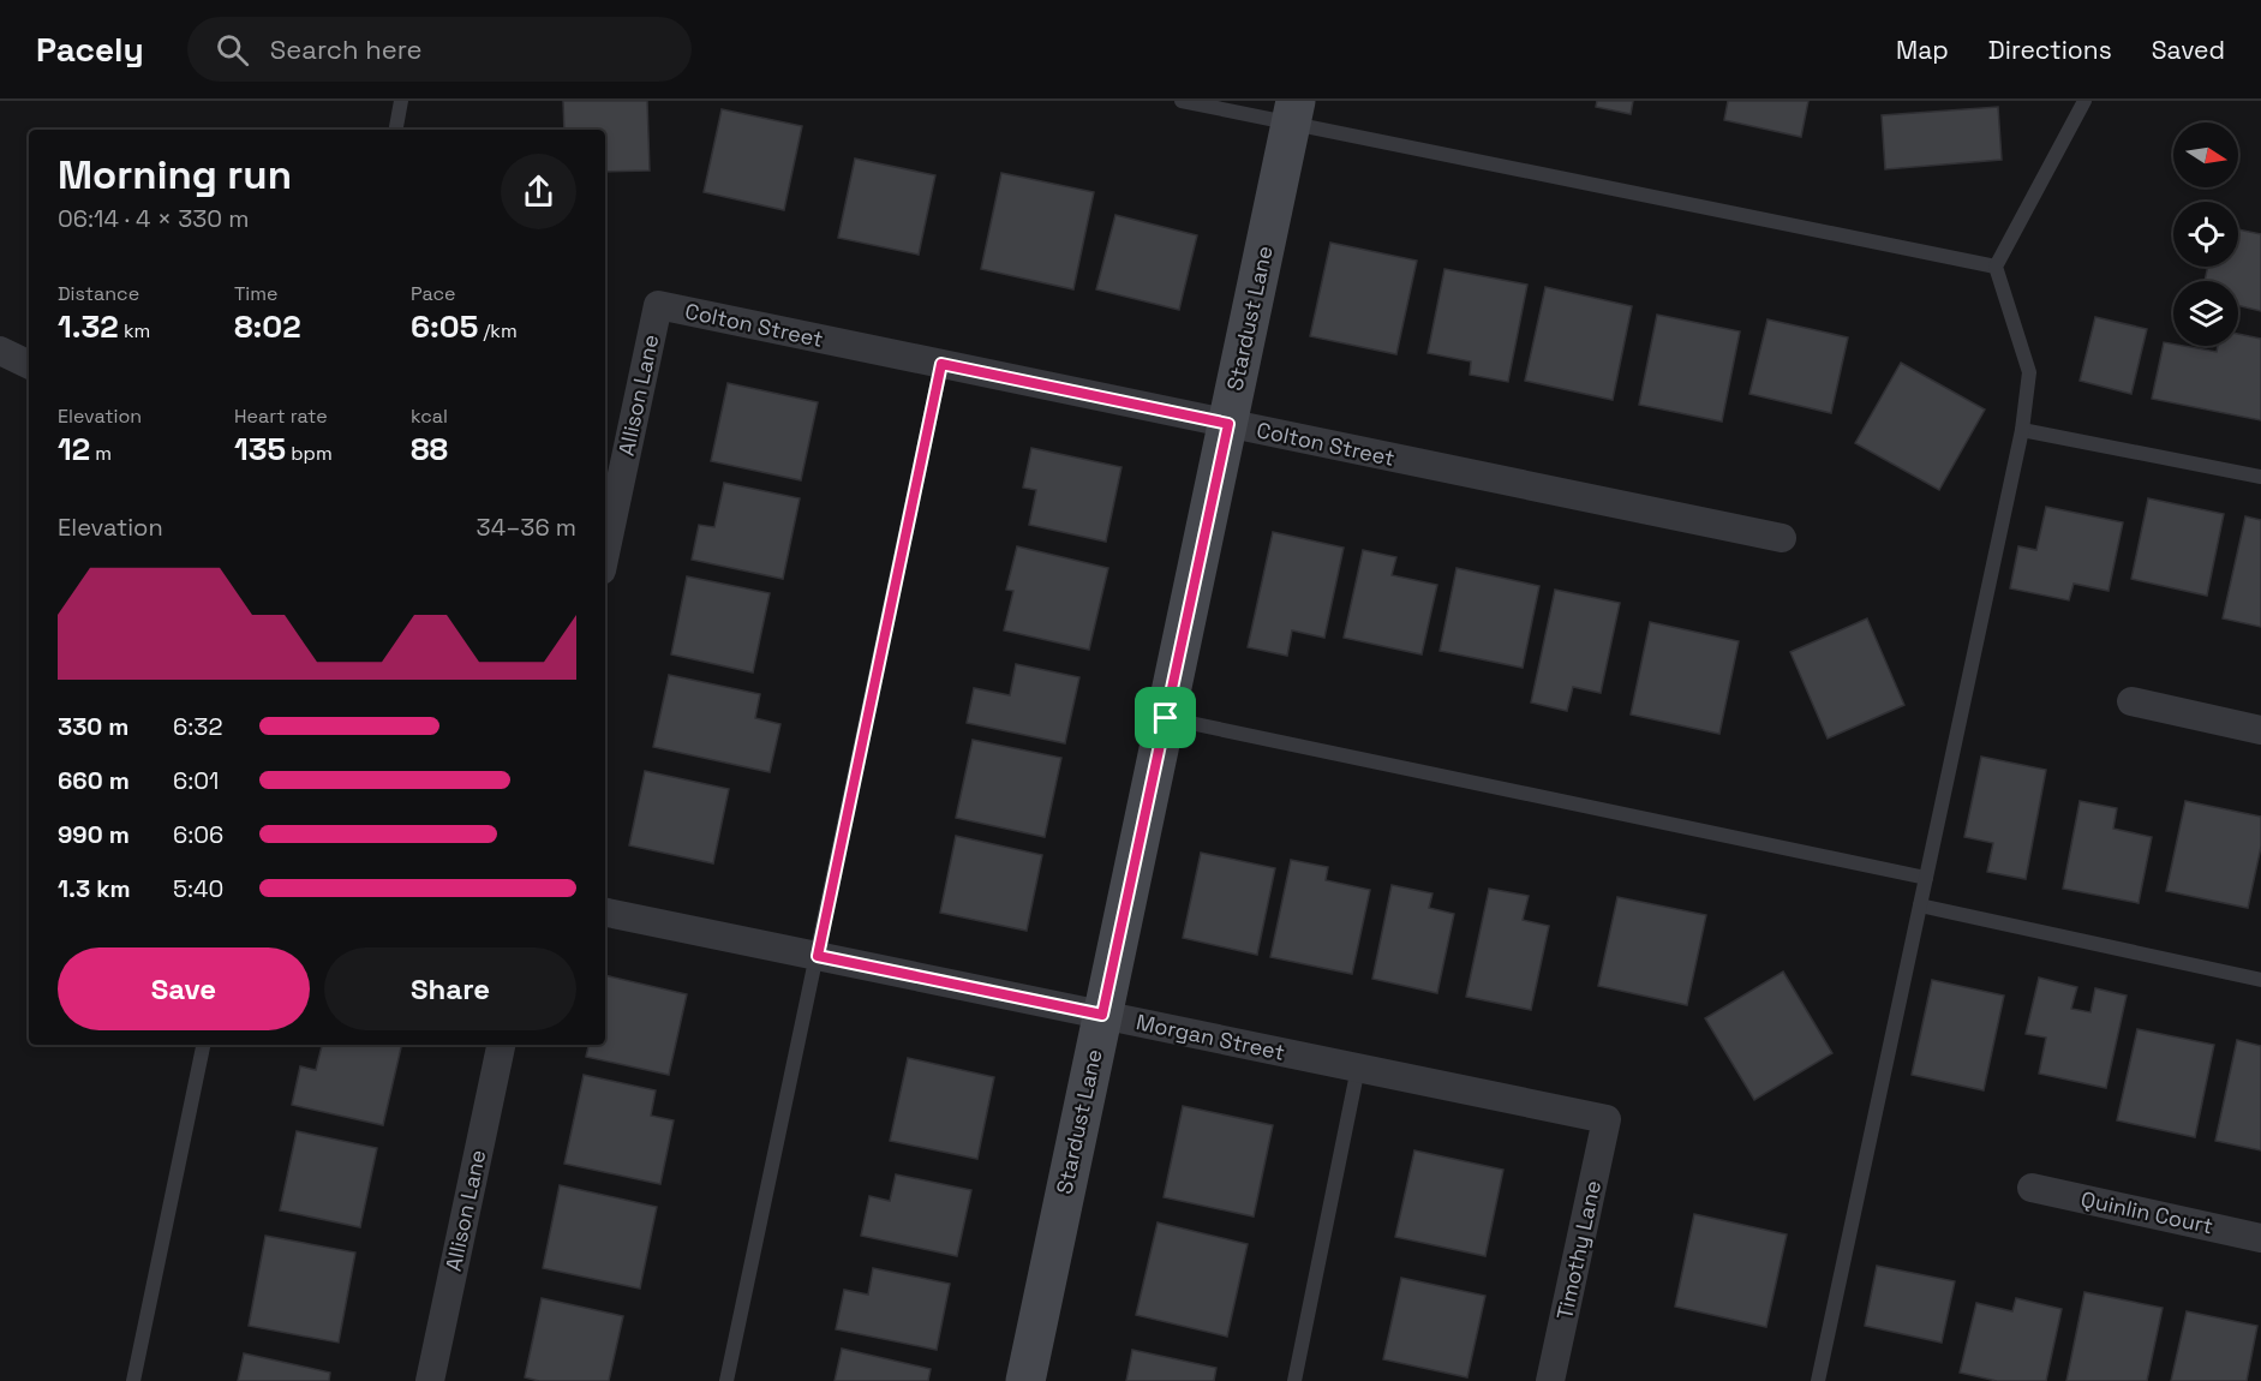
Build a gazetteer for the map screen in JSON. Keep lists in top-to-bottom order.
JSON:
{
  "streets": {
    "street": [
      "Stardust Lane",
      "Colton Street",
      "Allison Lane",
      "Morgan Street",
      "Quinlin Court",
      "Timothy Lane"
    ]
  },
  "crossings": [
    ["Stardust Lane", "Colton Street"],
    ["Stardust Lane", "Morgan Street"],
    ["Colton Street", "Allison Lane"],
    ["Morgan Street", "Timothy Lane"]
  ],
  "north": "right",
  "page": {
    "header": "Pacely",
    "search": "Search here",
    "nav": ["Map", "Directions", "Saved"],
    "heading": ["Morning run", "06:14 · 4 × 330 m"],
    "stats": [
      ["Distance", "1.32 km"],
      ["Time", "8:02"],
      ["Pace", "6:05 /km"],
      ["Elevation", "12 m"],
      ["Heart rate", "135 bpm"],
      ["kcal", "88"]
    ],
    "chart": ["Elevation", "34–36 m"],
    "list": [
      {
        "name": "330 m",
        "note": "6:32"
      },
      {
        "name": "660 m",
        "note": "6:01"
      },
      {
        "name": "990 m",
        "note": "6:06"
      },
      {
        "name": "1.3 km",
        "note": "5:40"
      }
    ],
    "buttons": ["Save", "Share"]
  }
}
